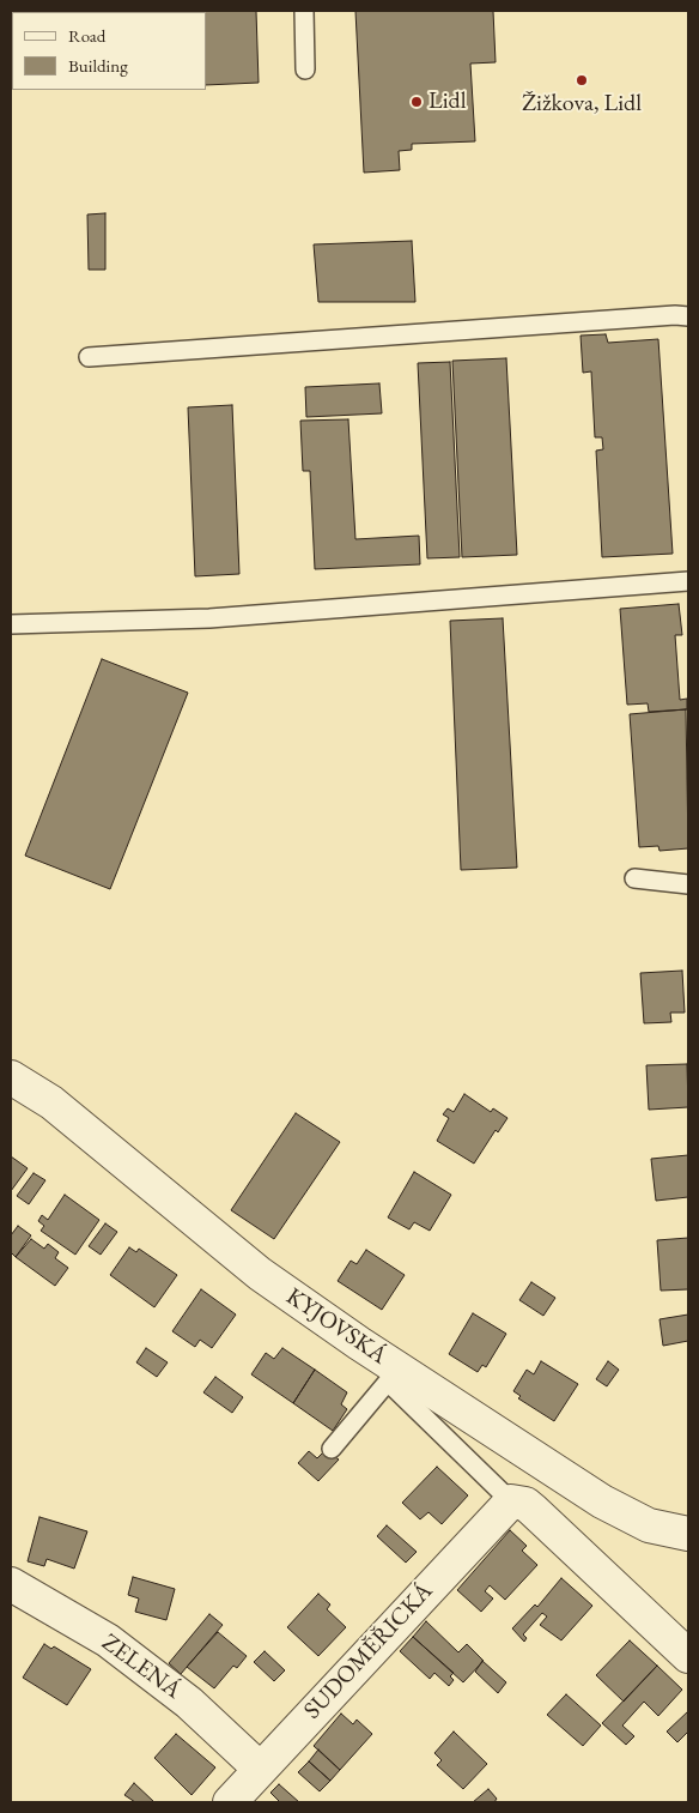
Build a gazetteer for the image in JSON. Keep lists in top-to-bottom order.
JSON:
{
  "streets": {
    "street": ["KYJOVSKÁ", "SUDOMĚŘICKÁ", "ZELENÁ"]
  },
  "crossings": [
    ["SUDOMĚŘICKÁ", "ZELENÁ"]
  ],
  "places": ["Žižkova, Lidl", "Lidl"],
  "legend": ["Road", "Building"]
}
